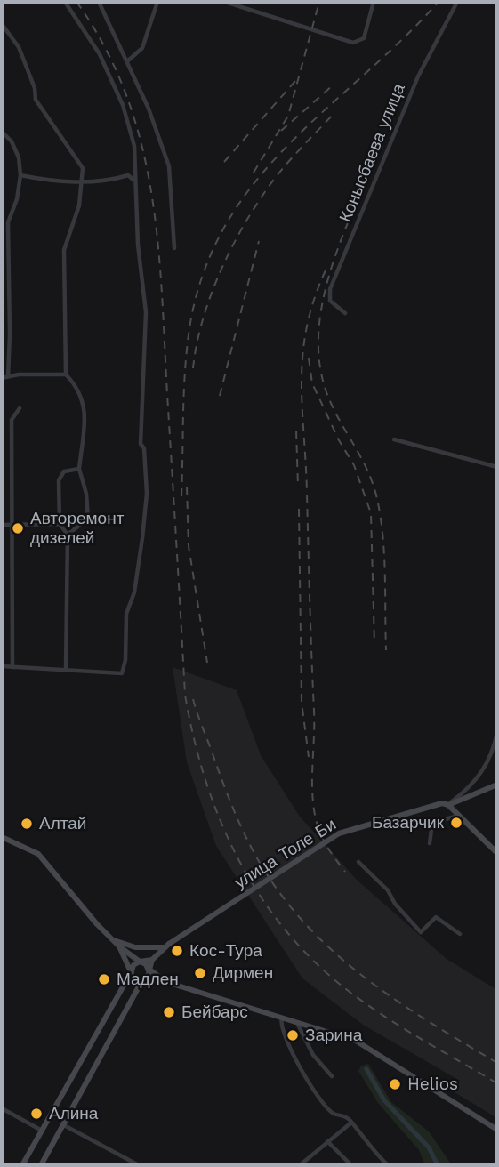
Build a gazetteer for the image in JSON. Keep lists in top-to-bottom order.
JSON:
{
  "streets": {
    "main road": ["улица Толе Би"],
    "street": ["Конысбаева улица"]
  },
  "places": [
    "Авторемонт дизелей",
    "Базарчик",
    "Алтай",
    "Кос-Тура",
    "Дирмен",
    "Мадлен",
    "Бейбарс",
    "Зарина",
    "Helios",
    "Алина"
  ]
}
